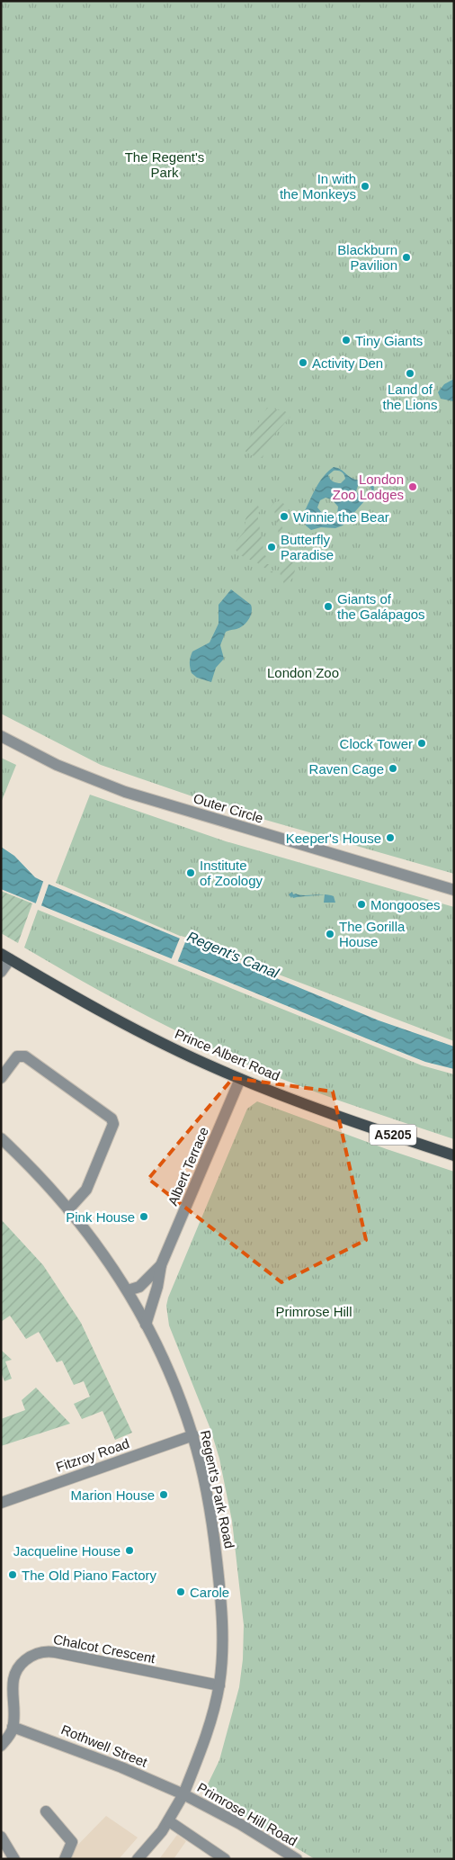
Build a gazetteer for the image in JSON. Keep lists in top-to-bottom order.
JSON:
{
  "streets": {
    "main road": ["Prince Albert Road", "A5205"],
    "street": [
      "Outer Circle",
      "Albert Terrace",
      "Fitzroy Road",
      "Regent's Park Road",
      "Chalcot Crescent",
      "Rothwell Street",
      "Primrose Hill Road"
    ]
  },
  "crossings": [
    ["Prince Albert Road", "Albert Terrace"],
    ["Albert Terrace", "Regent's Park Road"],
    ["Fitzroy Road", "Regent's Park Road"],
    ["Regent's Park Road", "Chalcot Crescent"],
    ["Regent's Park Road", "Rothwell Street"],
    ["Regent's Park Road", "Primrose Hill Road"],
    ["Chalcot Crescent", "Rothwell Street"],
    ["Rothwell Street", "Primrose Hill Road"]
  ],
  "water": ["Regent's Canal"],
  "parks": ["The Regent's Park", "London Zoo", "Primrose Hill"],
  "places": [
    "In with the Monkeys",
    "Blackburn Pavilion",
    "Tiny Giants",
    "Activity Den",
    "Land of the Lions",
    "London Zoo Lodges",
    "Winnie the Bear",
    "Butterfly Paradise",
    "Giants of the Galápagos",
    "Clock Tower",
    "Raven Cage",
    "Keeper's House",
    "Institute of Zoology",
    "Mongooses",
    "The Gorilla House",
    "Pink House",
    "Marion House",
    "Jacqueline House",
    "The Old Piano Factory",
    "Carole"
  ]
}
